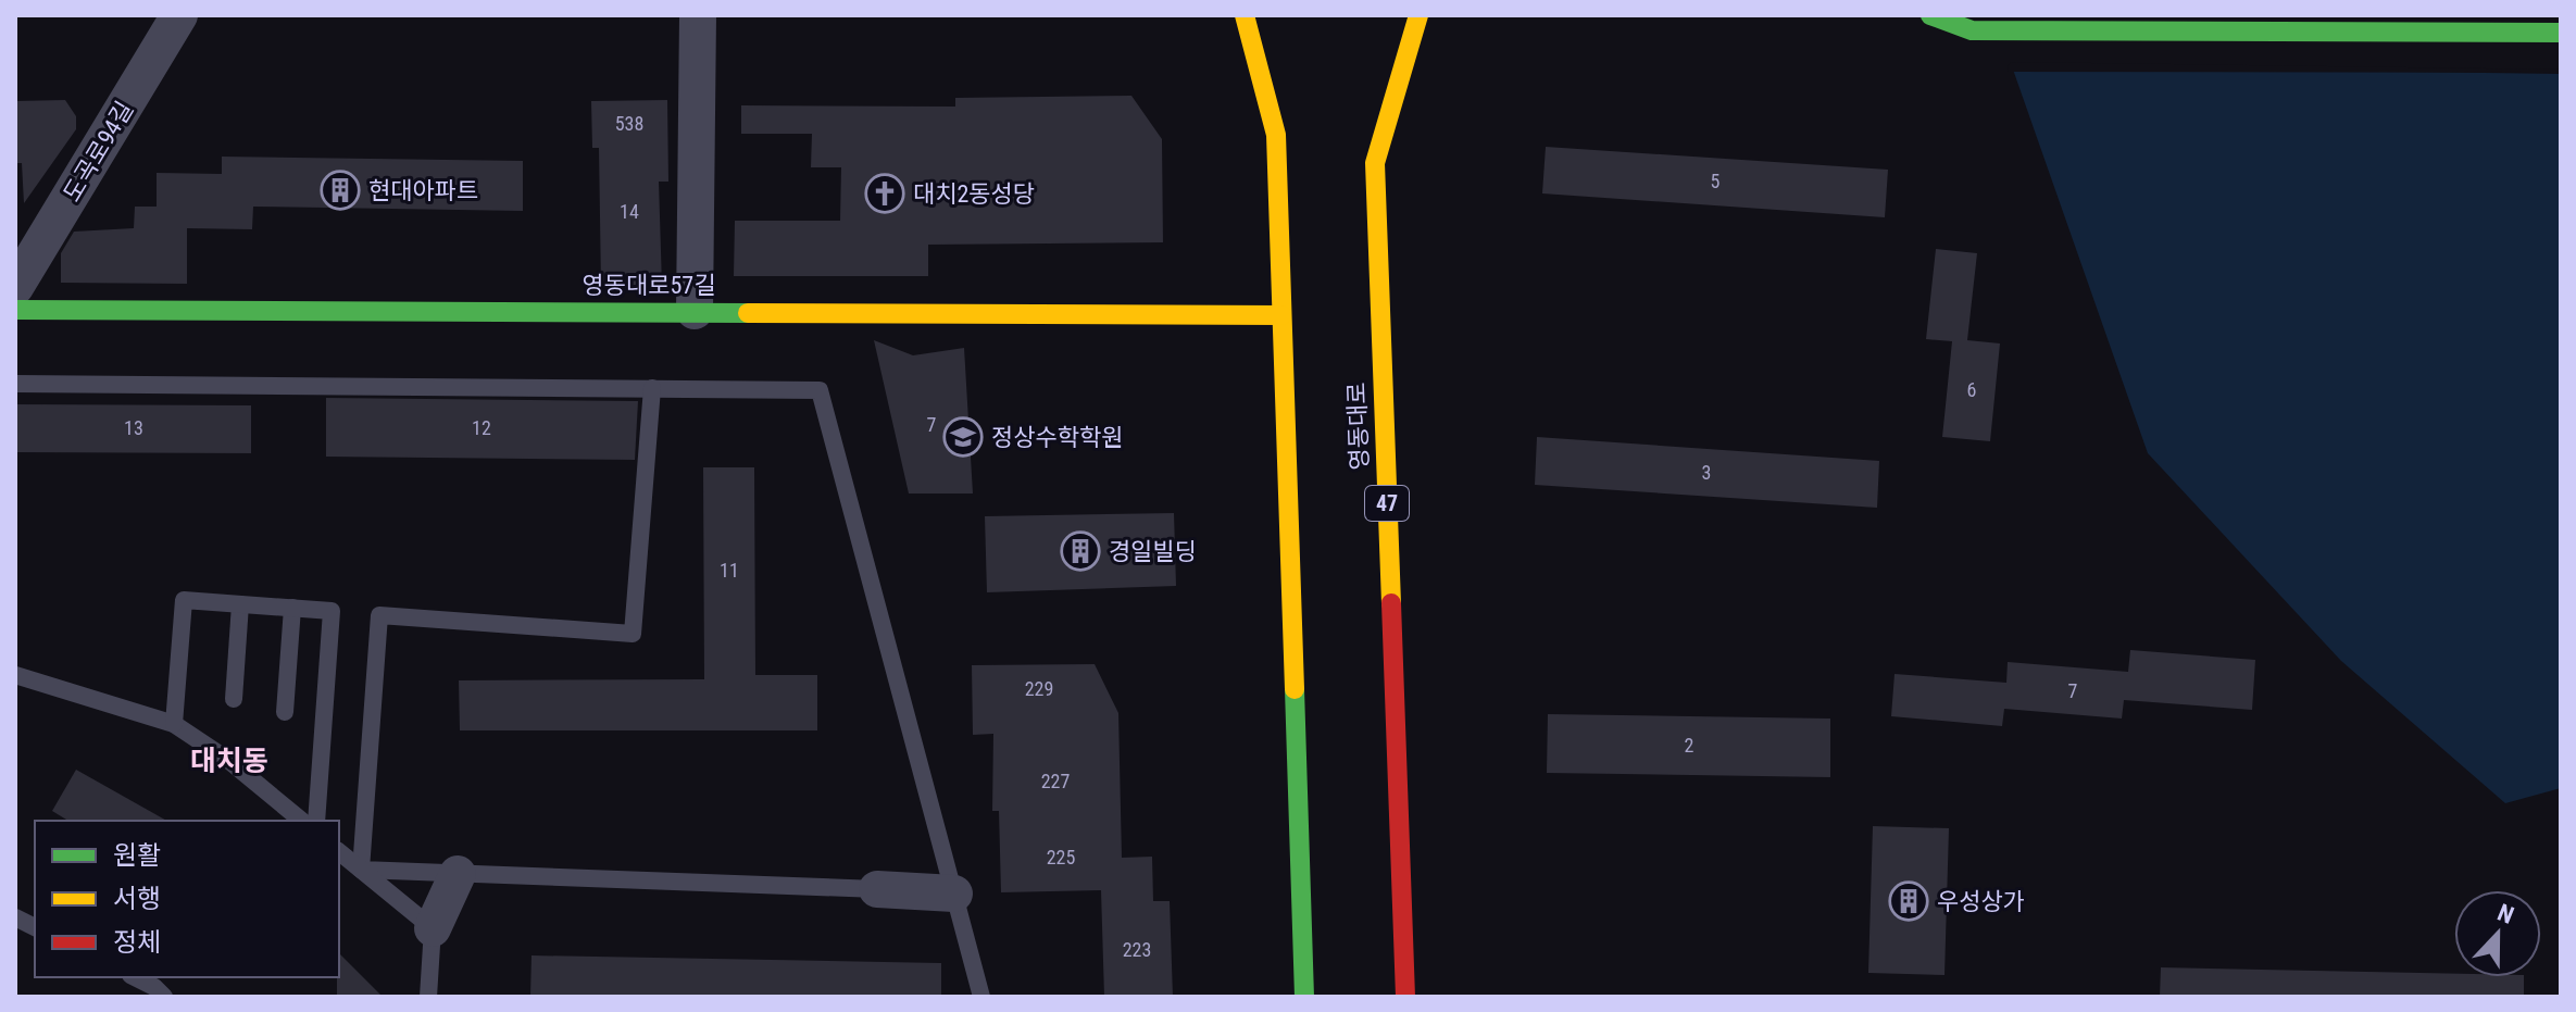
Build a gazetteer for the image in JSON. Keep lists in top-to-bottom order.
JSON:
{
  "streets": {
    "main road": ["영동대로57길", "영동대로", "47"],
    "street": ["도곡로94길"]
  },
  "districts": ["대치동"],
  "places": {
    "building": ["현대아파트", "경일빌딩", "우성상가"],
    "church": ["대치2동성당"],
    "school or university": ["정상수학학원"]
  },
  "house_numbers": [
    "538",
    "5",
    "14",
    "6",
    "7",
    "13",
    "12",
    "3",
    "11",
    "229",
    "7",
    "2",
    "227",
    "225",
    "223"
  ],
  "legend": ["원활", "서행", "정체"],
  "north": "top"
}
